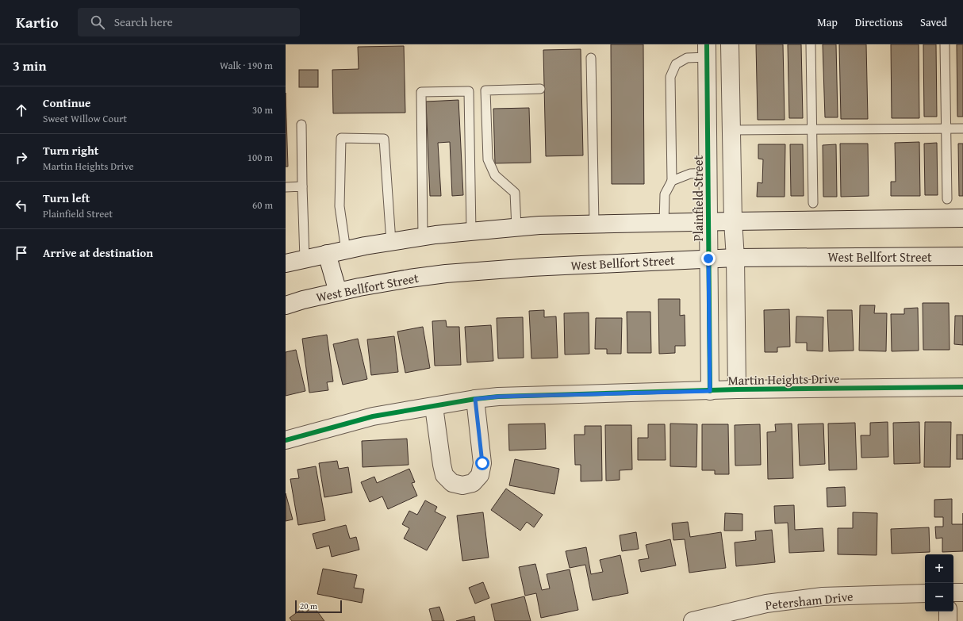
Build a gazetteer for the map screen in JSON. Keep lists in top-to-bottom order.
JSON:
{
  "streets": {
    "street": [
      "Plainfield Street",
      "West Bellfort Street",
      "Martin Heights Drive",
      "Petersham Drive"
    ]
  },
  "crossings": [
    ["Plainfield Street", "West Bellfort Street"],
    ["Plainfield Street", "Martin Heights Drive"]
  ],
  "scale_bar": "20 m",
  "page": {
    "header": "Kartio",
    "search": "Search here",
    "nav": ["Map", "Directions", "Saved"],
    "heading": ["3 min", "Walk · 190 m"],
    "list": [
      ["Continue", "Sweet Willow Court", "30 m"],
      ["Turn right", "Martin Heights Drive", "100 m"],
      ["Turn left", "Plainfield Street", "60 m"],
      "Arrive at destination"
    ],
    "map_buttons": ["+", "−"],
    "scale": "20 m"
  }
}
